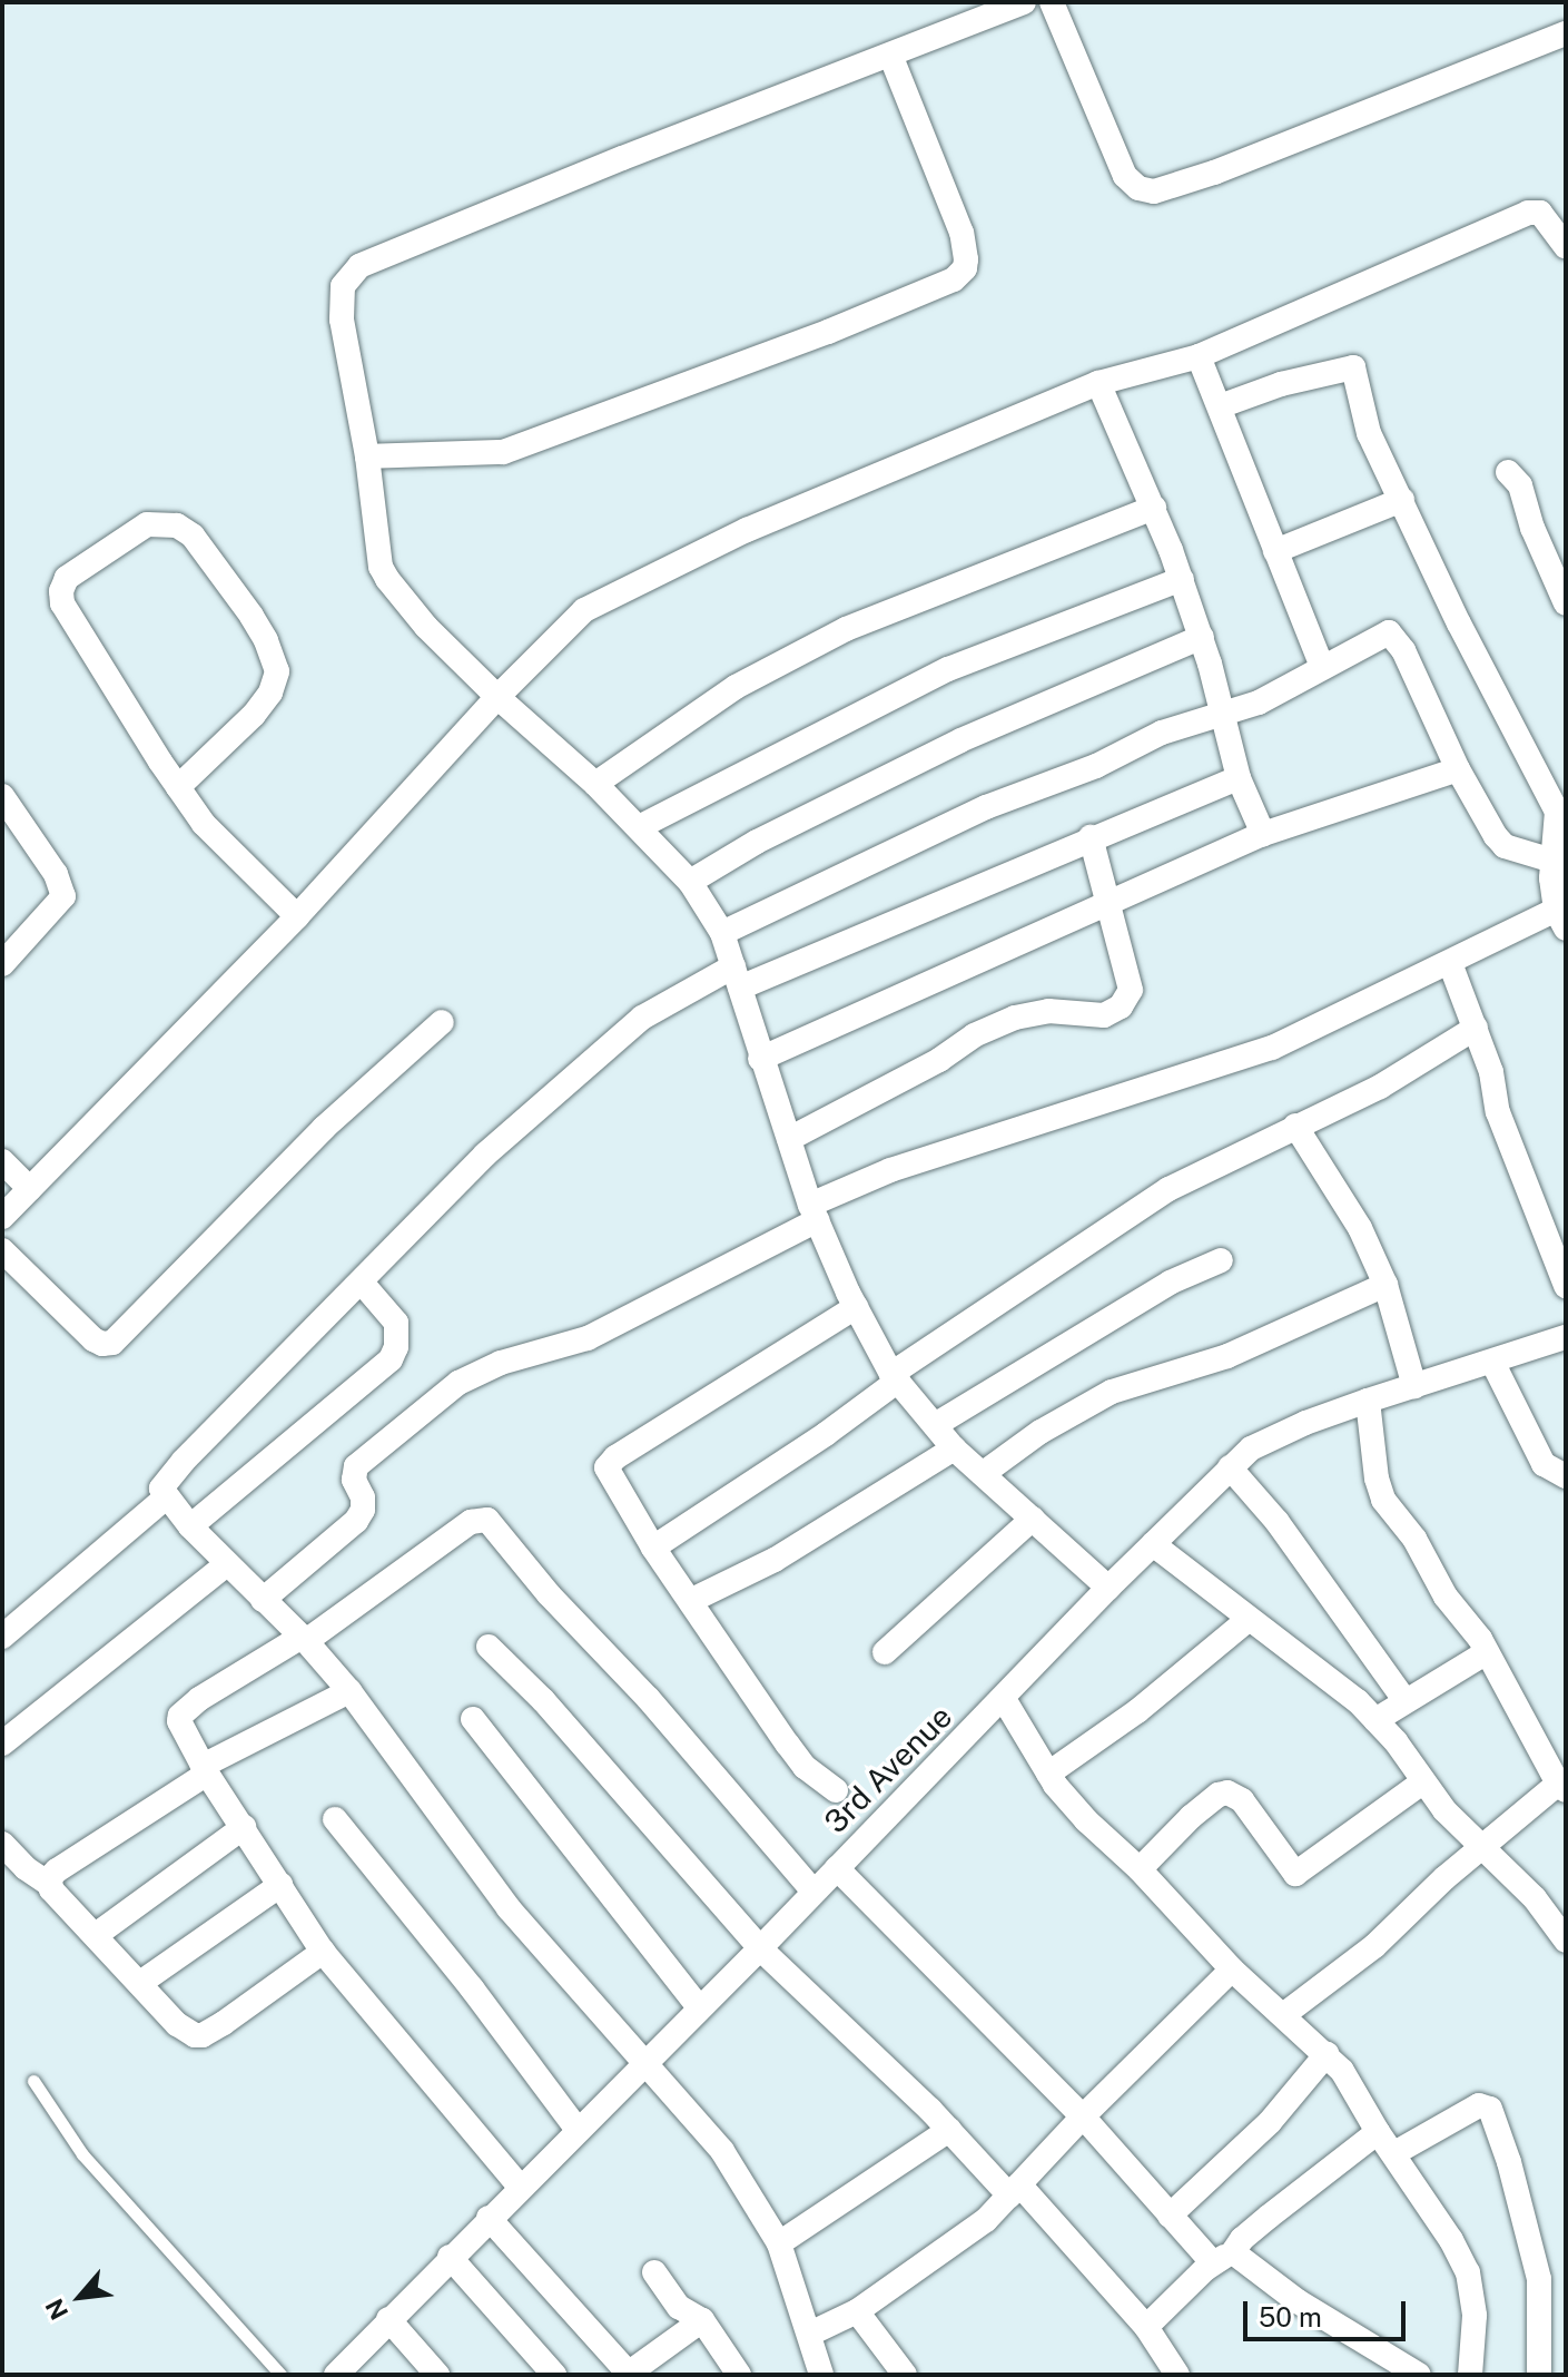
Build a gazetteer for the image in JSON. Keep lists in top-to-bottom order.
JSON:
{
  "streets": {
    "street": ["3rd Avenue"]
  },
  "scale_bar": "50 m",
  "north": "bottom left"
}
